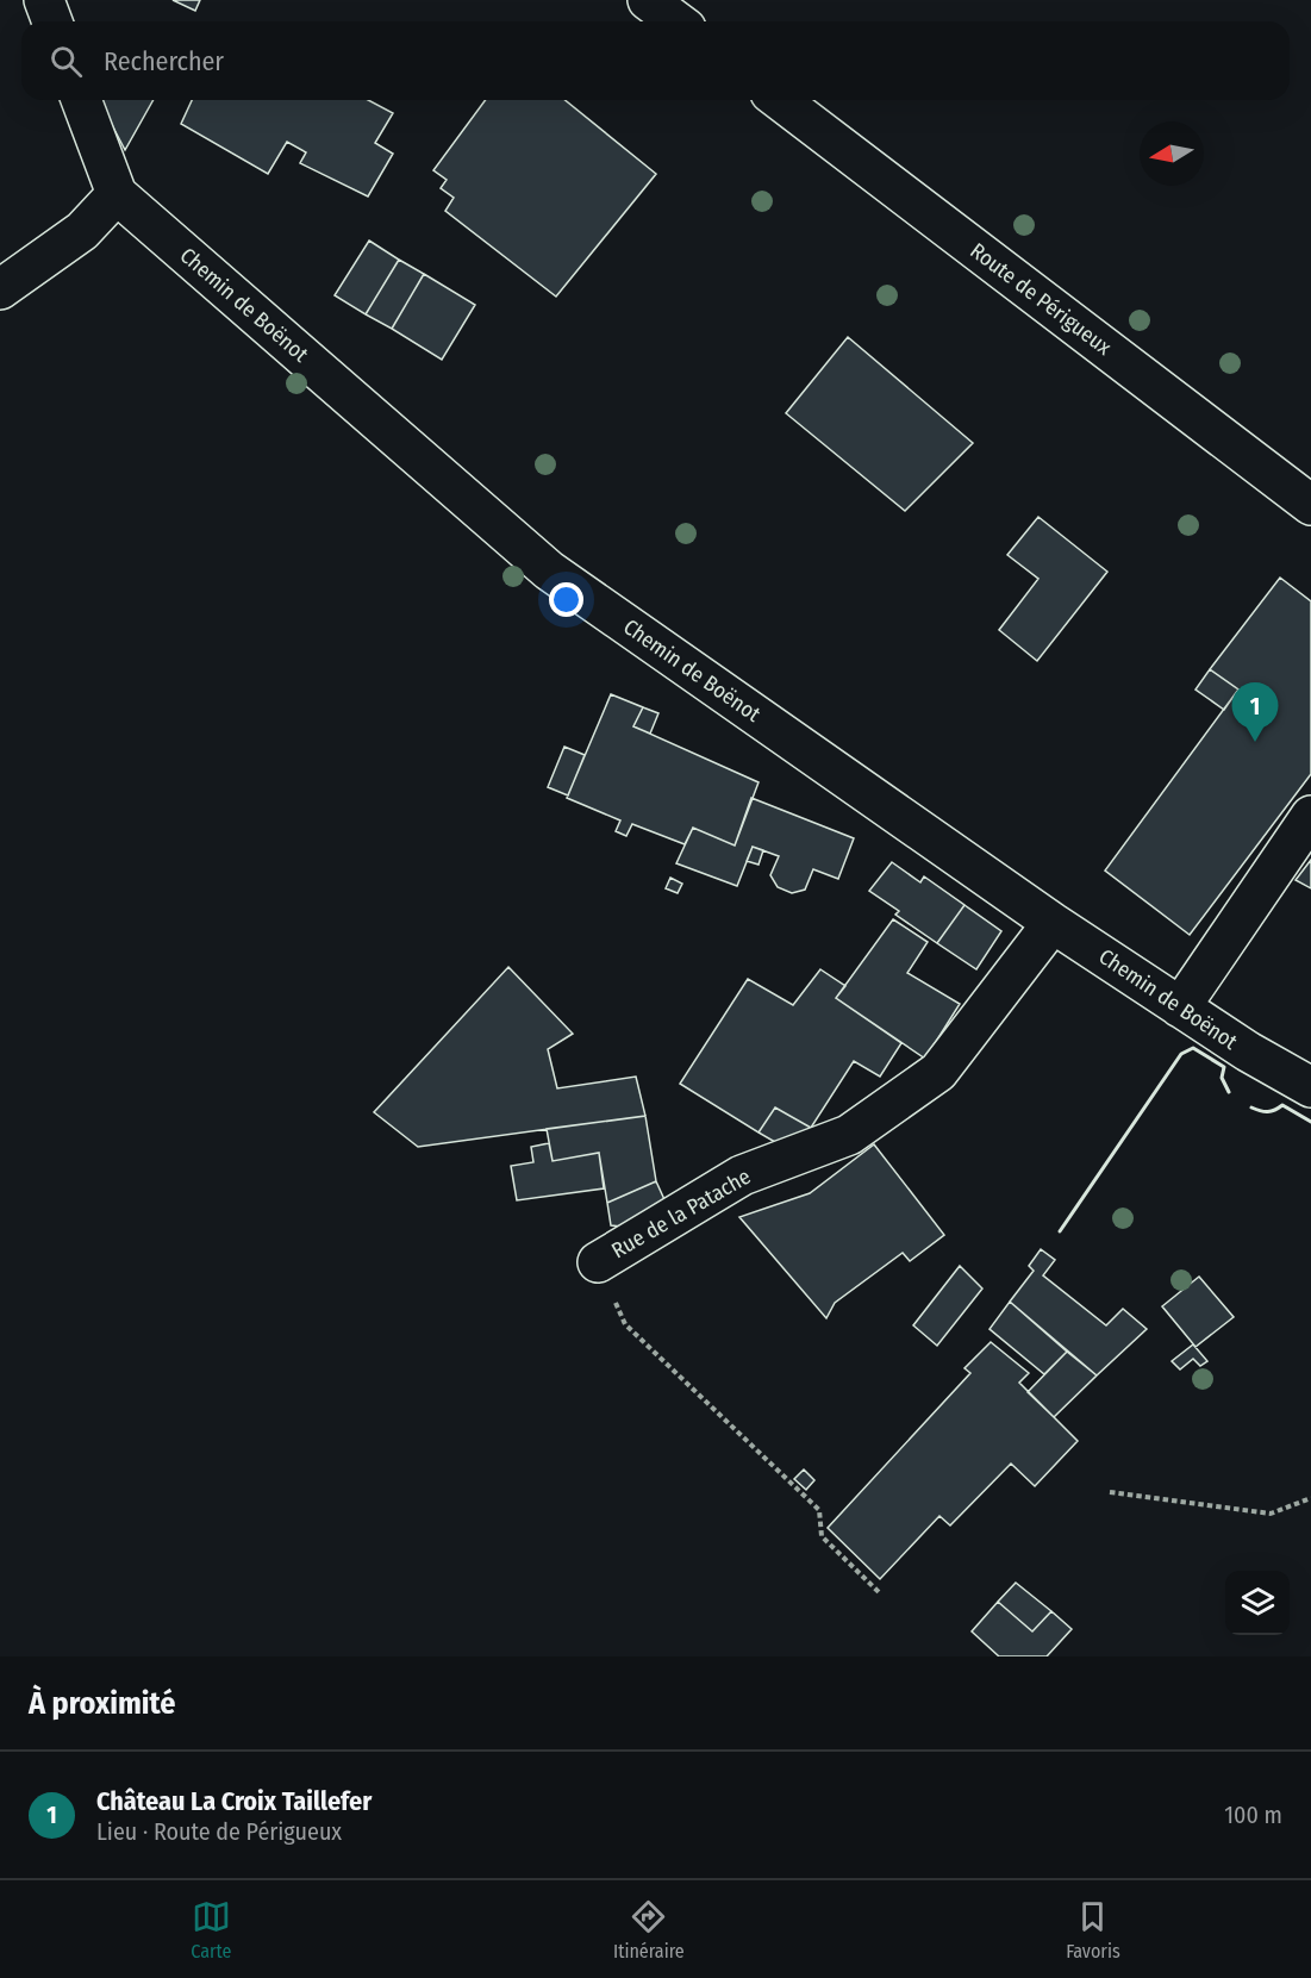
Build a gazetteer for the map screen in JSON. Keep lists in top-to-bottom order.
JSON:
{
  "streets": {
    "street": ["Route de Périgueux", "Chemin de Boënot", "Rue de la Patache"]
  },
  "crossings": [
    ["Chemin de Boënot", "Rue de la Patache"]
  ],
  "north": "left",
  "page": {
    "search": "Rechercher",
    "pins": "1",
    "heading": "À proximité",
    "list": [
      {
        "mark": "1",
        "name": "Château La Croix Taillefer",
        "note": "Lieu · Route de Périgueux",
        "value": "100 m"
      }
    ],
    "nav": ["Carte", "Itinéraire", "Favoris"]
  }
}
